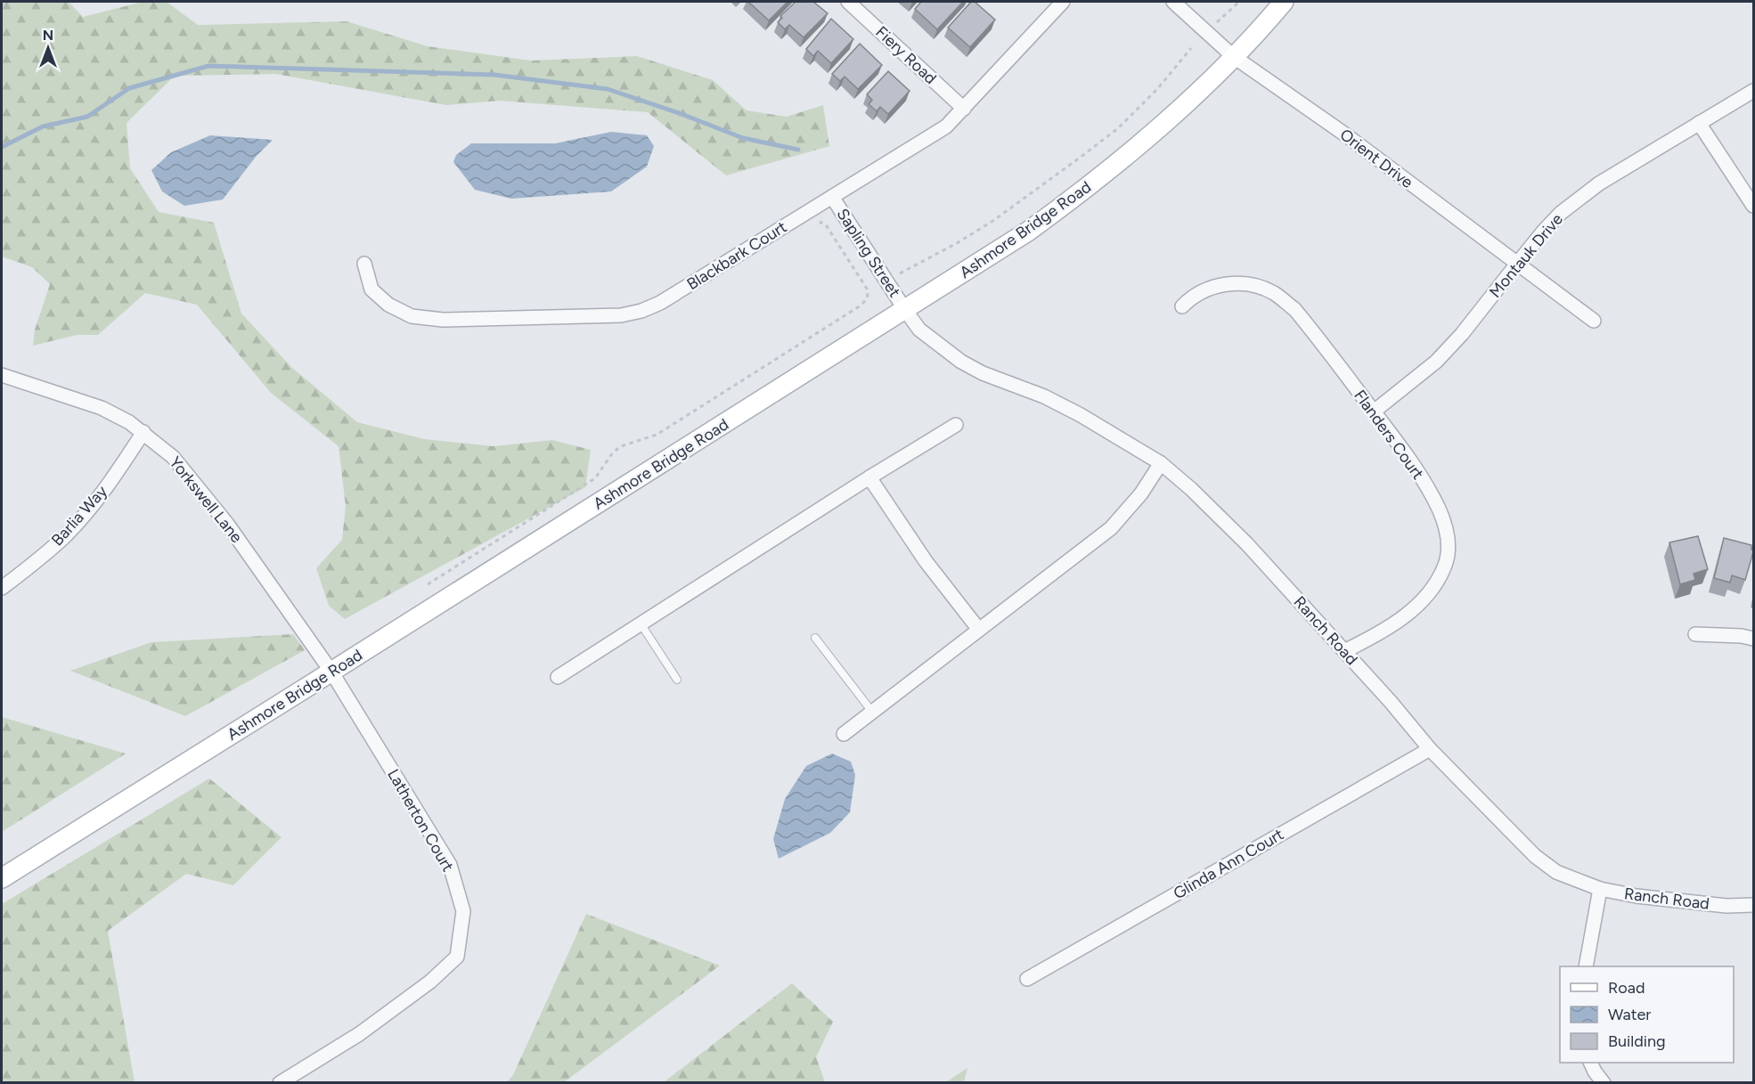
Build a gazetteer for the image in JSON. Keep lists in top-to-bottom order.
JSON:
{
  "streets": {
    "main road": ["Ashmore Bridge Road"],
    "street": [
      "Fiery Road",
      "Orient Drive",
      "Sapling Street",
      "Blackbark Court",
      "Montauk Drive",
      "Flanders Court",
      "Yorkswell Lane",
      "Barlia Way",
      "Ranch Road",
      "Latherton Court",
      "Glinda Ann Court"
    ]
  },
  "crossings": [
    ["Fiery Road", "Blackbark Court"],
    ["Orient Drive", "Ashmore Bridge Road"],
    ["Orient Drive", "Montauk Drive"],
    ["Ashmore Bridge Road", "Sapling Street"],
    ["Ashmore Bridge Road", "Yorkswell Lane"],
    ["Ashmore Bridge Road", "Ranch Road"],
    ["Ashmore Bridge Road", "Latherton Court"],
    ["Sapling Street", "Blackbark Court"],
    ["Sapling Street", "Ranch Road"],
    ["Montauk Drive", "Flanders Court"],
    ["Flanders Court", "Ranch Road"],
    ["Yorkswell Lane", "Barlia Way"],
    ["Yorkswell Lane", "Latherton Court"],
    ["Ranch Road", "Glinda Ann Court"]
  ],
  "legend": ["Road", "Water", "Building"],
  "north": "top"
}
